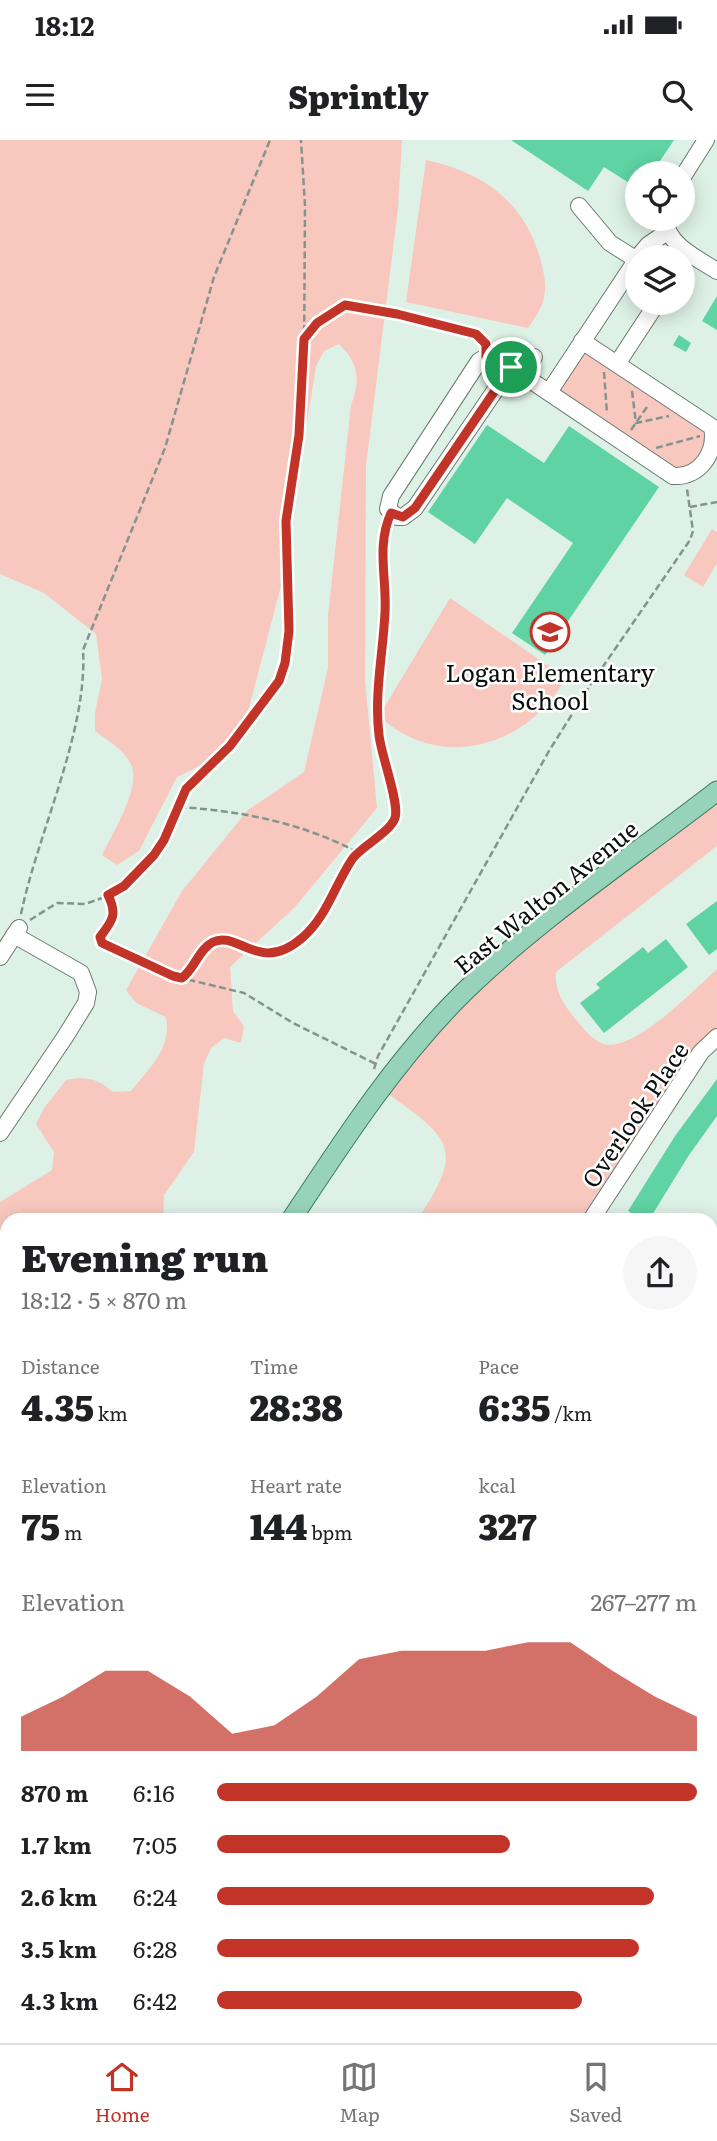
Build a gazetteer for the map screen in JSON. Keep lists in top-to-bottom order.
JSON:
{
  "streets": {
    "main road": ["East Walton Avenue"],
    "street": ["Overlook Place"]
  },
  "places": {
    "school or university": ["Logan Elementary School"]
  },
  "page": {
    "status": "18:12",
    "header": "Sprintly",
    "heading": ["Evening run", "18:12 · 5 × 870 m"],
    "stats": [
      ["Distance", "4.35 km"],
      ["Time", "28:38"],
      ["Pace", "6:35 /km"],
      ["Elevation", "75 m"],
      ["Heart rate", "144 bpm"],
      ["kcal", "327"]
    ],
    "chart": ["Elevation", "267–277 m"],
    "list": [
      {
        "name": "870 m",
        "note": "6:16"
      },
      {
        "name": "1.7 km",
        "note": "7:05"
      },
      {
        "name": "2.6 km",
        "note": "6:24"
      },
      {
        "name": "3.5 km",
        "note": "6:28"
      },
      {
        "name": "4.3 km",
        "note": "6:42"
      }
    ],
    "tabs": ["Home", "Map", "Saved"]
  }
}
